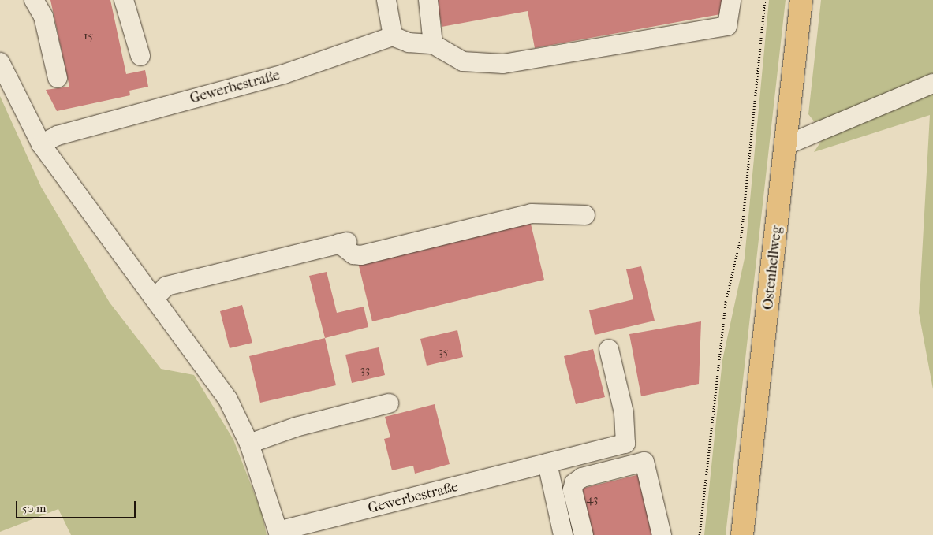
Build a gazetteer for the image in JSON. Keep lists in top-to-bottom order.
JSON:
{
  "streets": {
    "main road": ["Ostenhellweg"],
    "street": ["Gewerbestraße"]
  },
  "house_numbers": [
    "15",
    "35",
    "33",
    "43"
  ],
  "scale_bar": "50 m"
}
